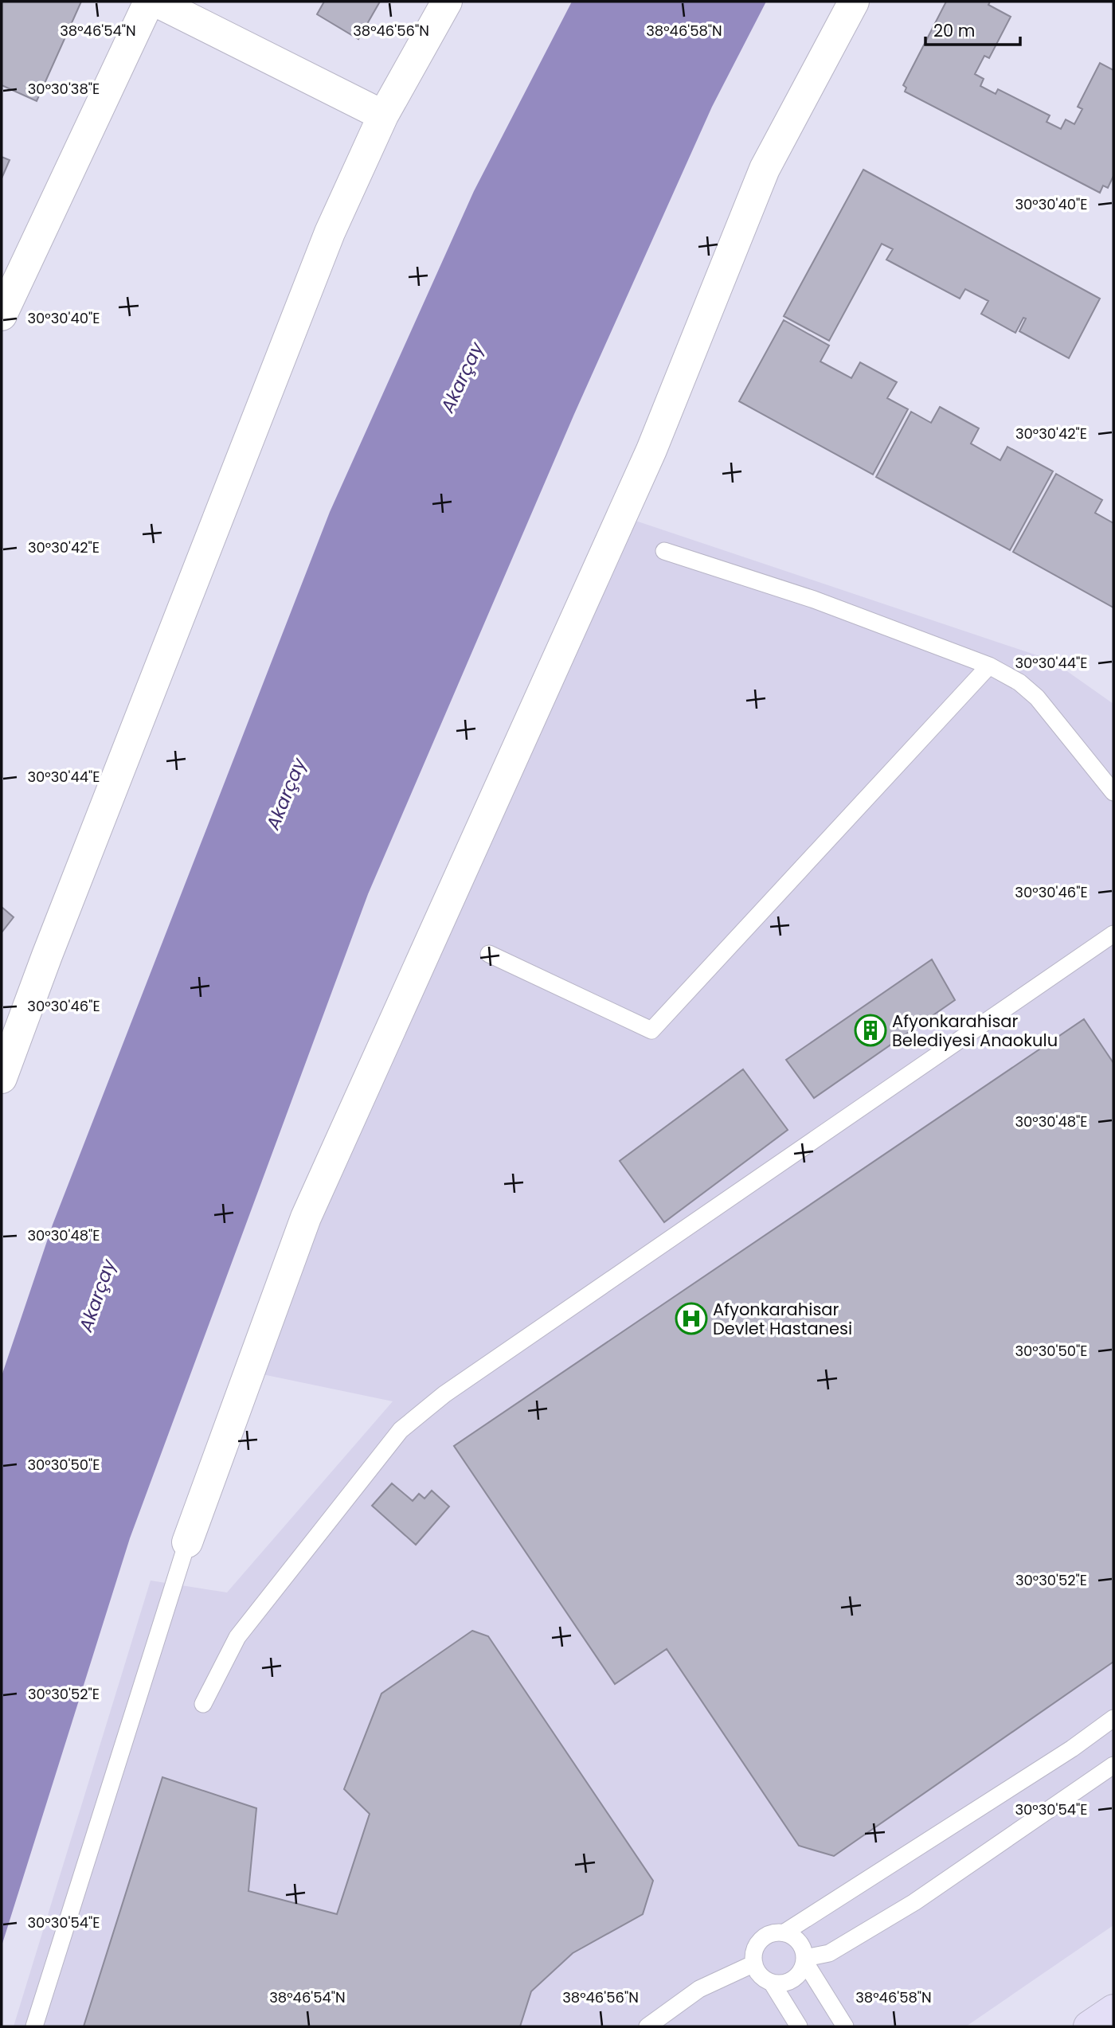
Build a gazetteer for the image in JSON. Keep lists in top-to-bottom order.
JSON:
{
  "water": ["Akarçay"],
  "places": {
    "building": ["Afyonkarahisar Belediyesi Anaokulu"],
    "hospital": ["Afyonkarahisar Devlet Hastanesi"]
  },
  "scale_bar": "20 m",
  "coordinates": [
    "38°46'54\"N",
    "38°46'56\"N",
    "38°46'58\"N",
    "30°30'38\"E",
    "30°30'40\"E",
    "30°30'42\"E",
    "30°30'44\"E",
    "30°30'46\"E",
    "30°30'48\"E",
    "30°30'50\"E",
    "30°30'52\"E",
    "30°30'54\"E"
  ]
}
